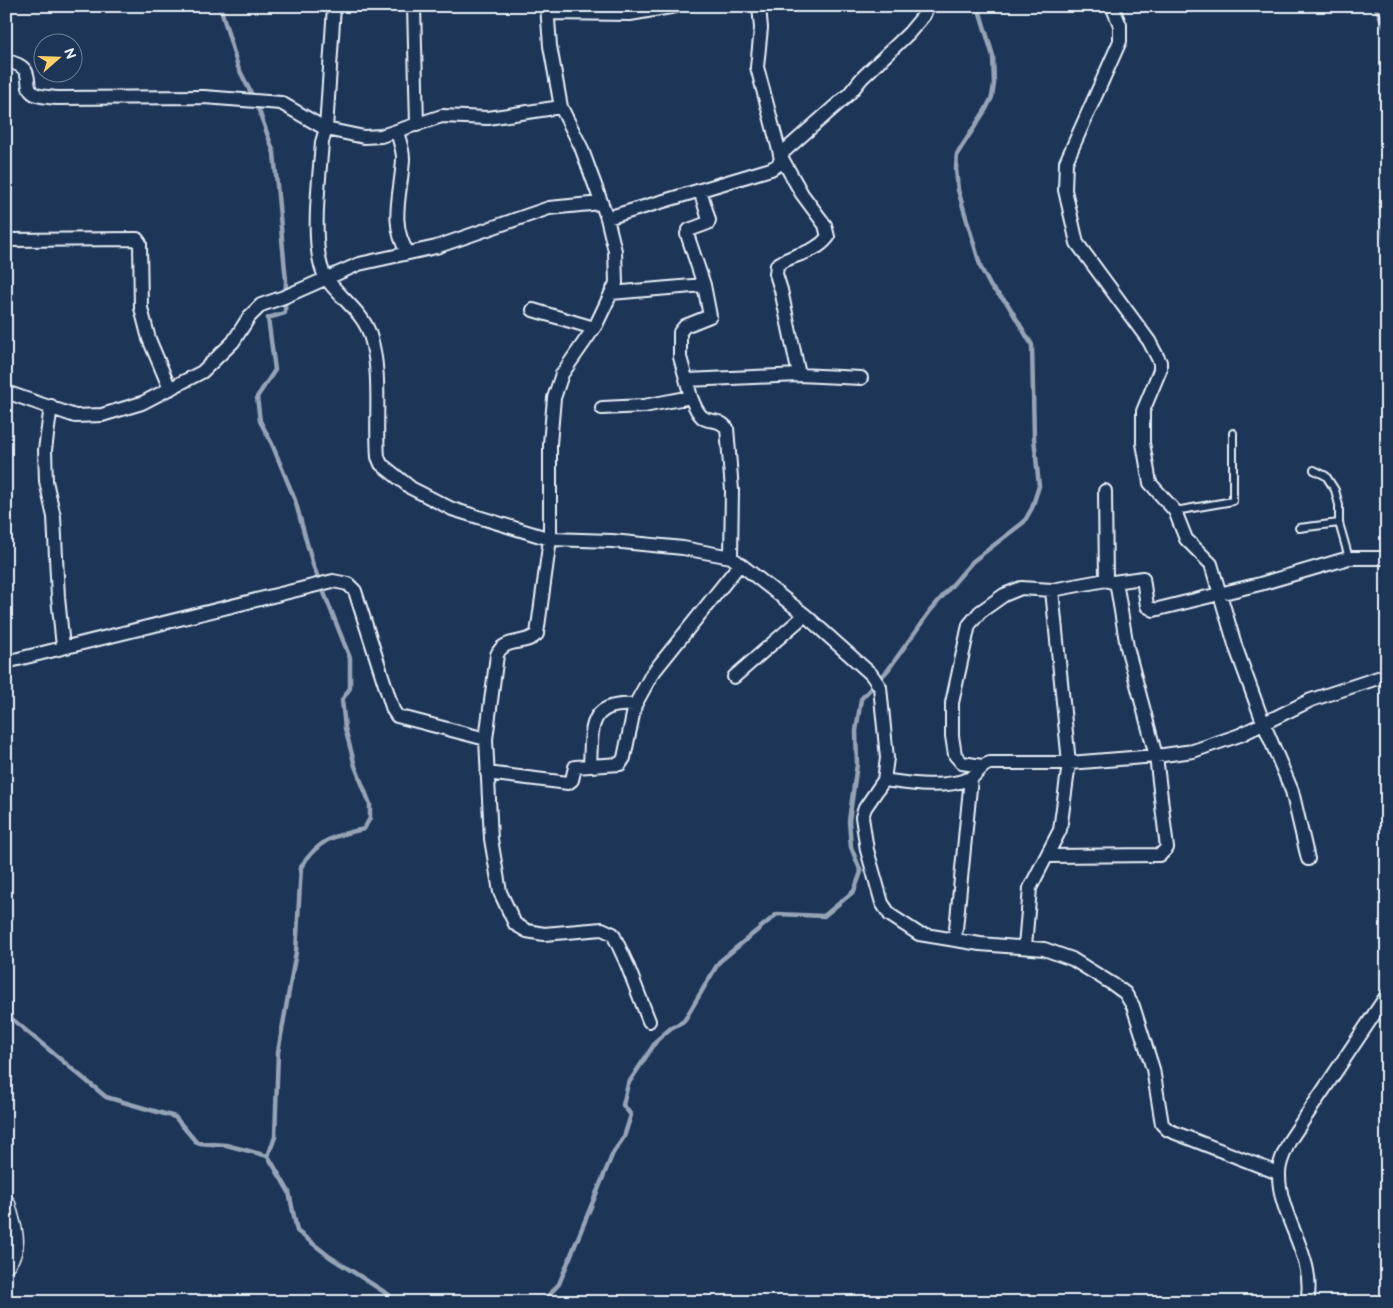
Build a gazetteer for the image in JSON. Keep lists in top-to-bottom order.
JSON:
{
  "north": "right"
}
